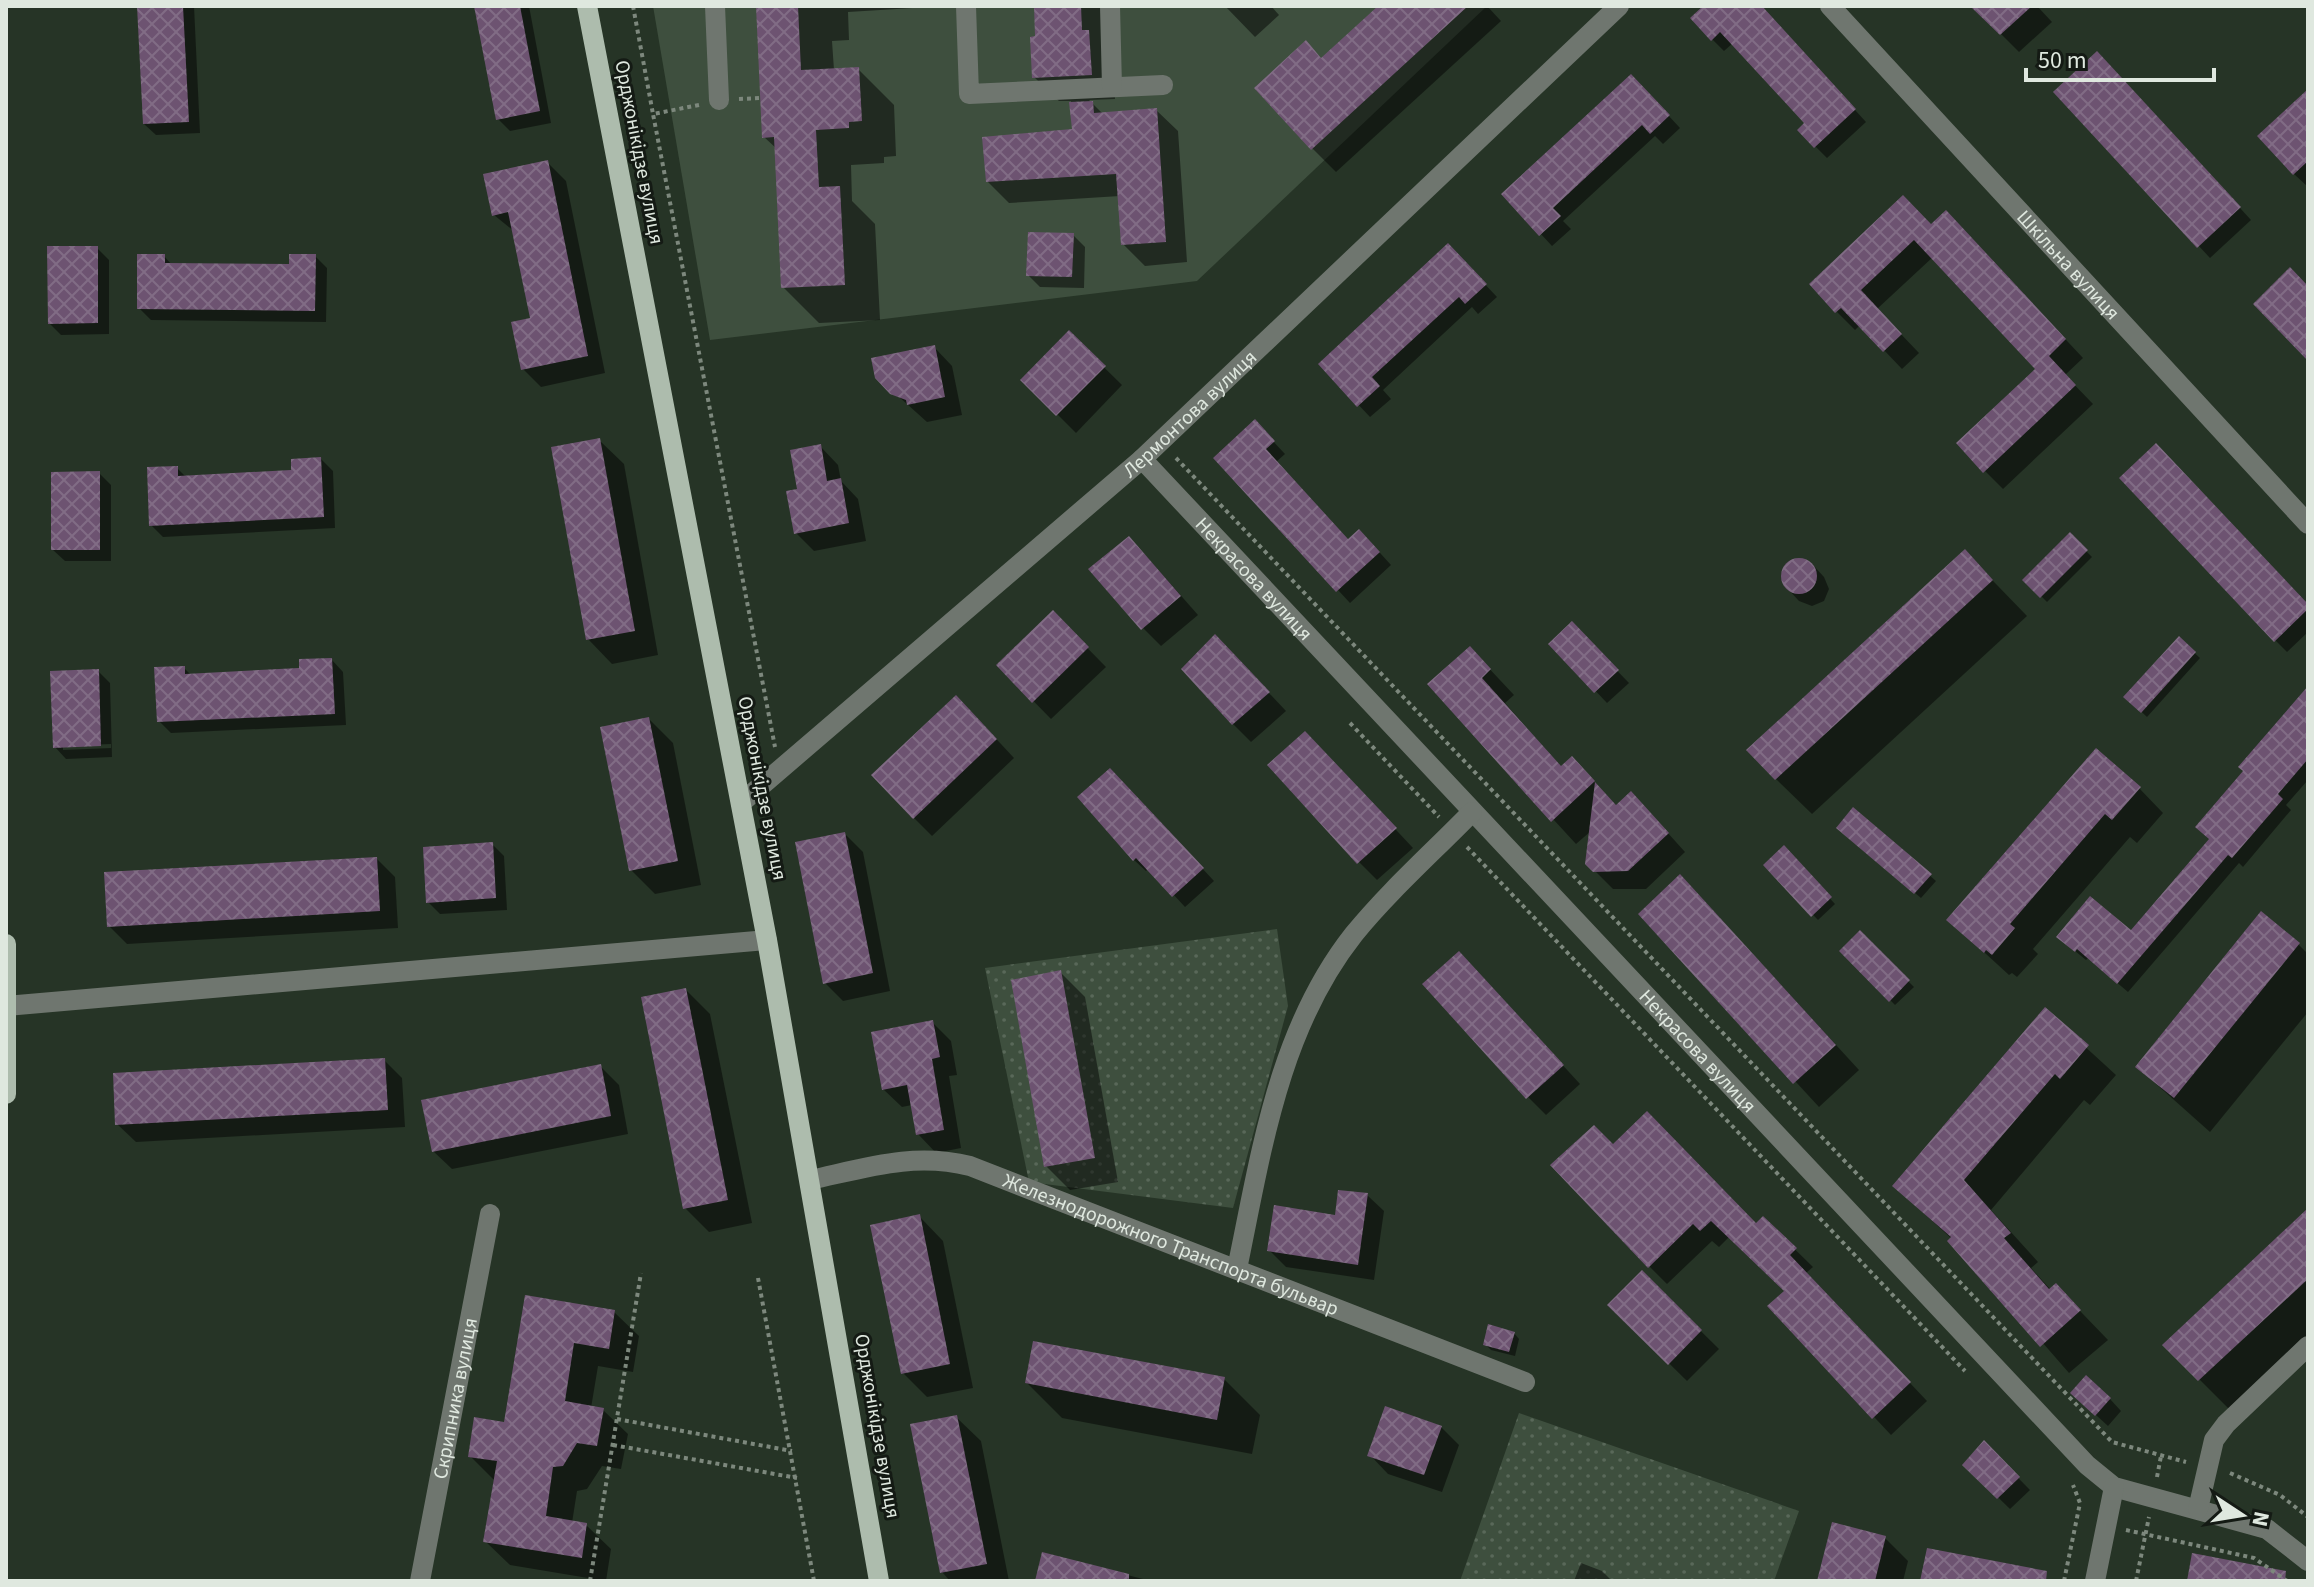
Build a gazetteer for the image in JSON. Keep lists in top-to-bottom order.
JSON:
{
  "streets": {
    "main road": ["Орджонікідзе вулиця"],
    "street": [
      "Шкільна вулиця",
      "Лермонтова вулиця",
      "Некрасова вулиця",
      "Железнодорожного Транспорта бульвар",
      "Скрипника вулиця"
    ]
  },
  "crossings": [
    ["Орджонікідзе вулиця", "Лермонтова вулиця"],
    ["Орджонікідзе вулиця", "Железнодорожного Транспорта бульвар"],
    ["Лермонтова вулиця", "Некрасова вулиця"]
  ],
  "scale_bar": "50 m",
  "north": "right"
}
